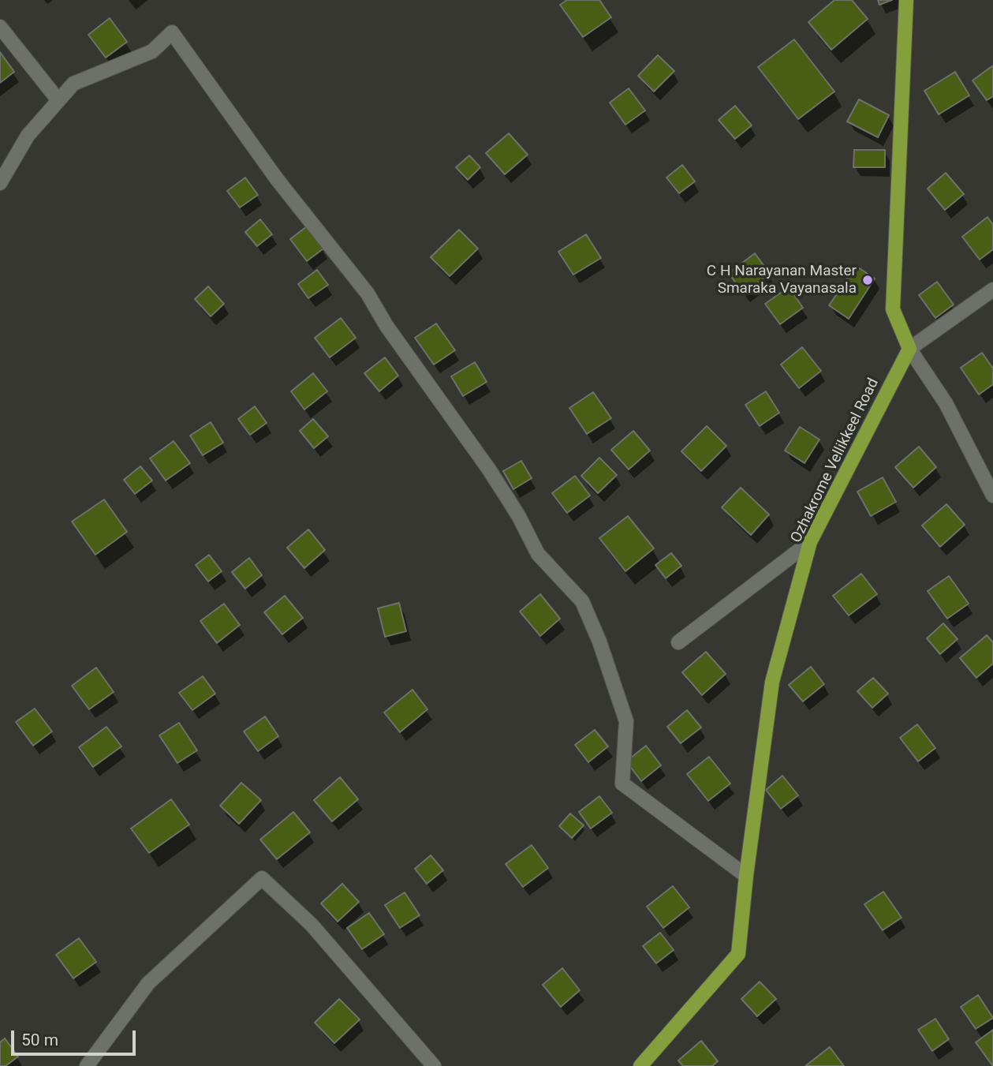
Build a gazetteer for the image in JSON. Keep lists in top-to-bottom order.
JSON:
{
  "streets": {
    "main road": ["Ozhakrome Vellikkeel Road"]
  },
  "places": ["C H Narayanan Master Smaraka Vayanasala"],
  "scale_bar": "50 m"
}
